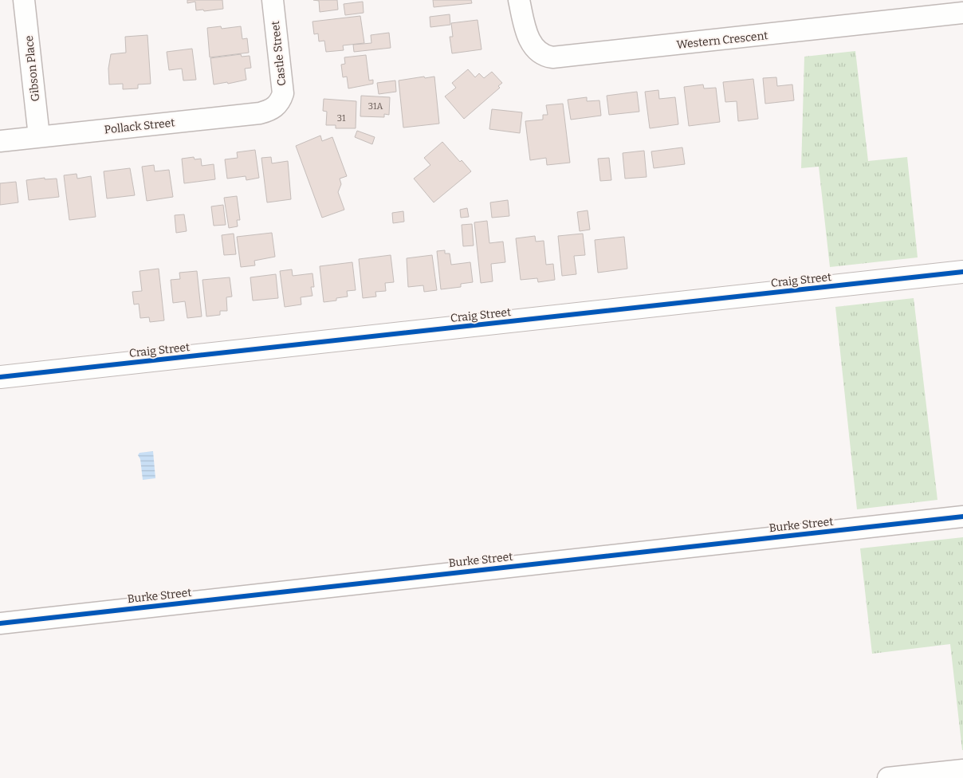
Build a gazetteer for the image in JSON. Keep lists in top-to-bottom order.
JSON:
{
  "streets": {
    "street": [
      "Western Crescent",
      "Castle Street",
      "Gibson Place",
      "Pollack Street",
      "Craig Street",
      "Burke Street"
    ]
  },
  "crossings": [
    ["Castle Street", "Pollack Street"],
    ["Gibson Place", "Pollack Street"]
  ],
  "house_numbers": ["31A", "31"]
}
